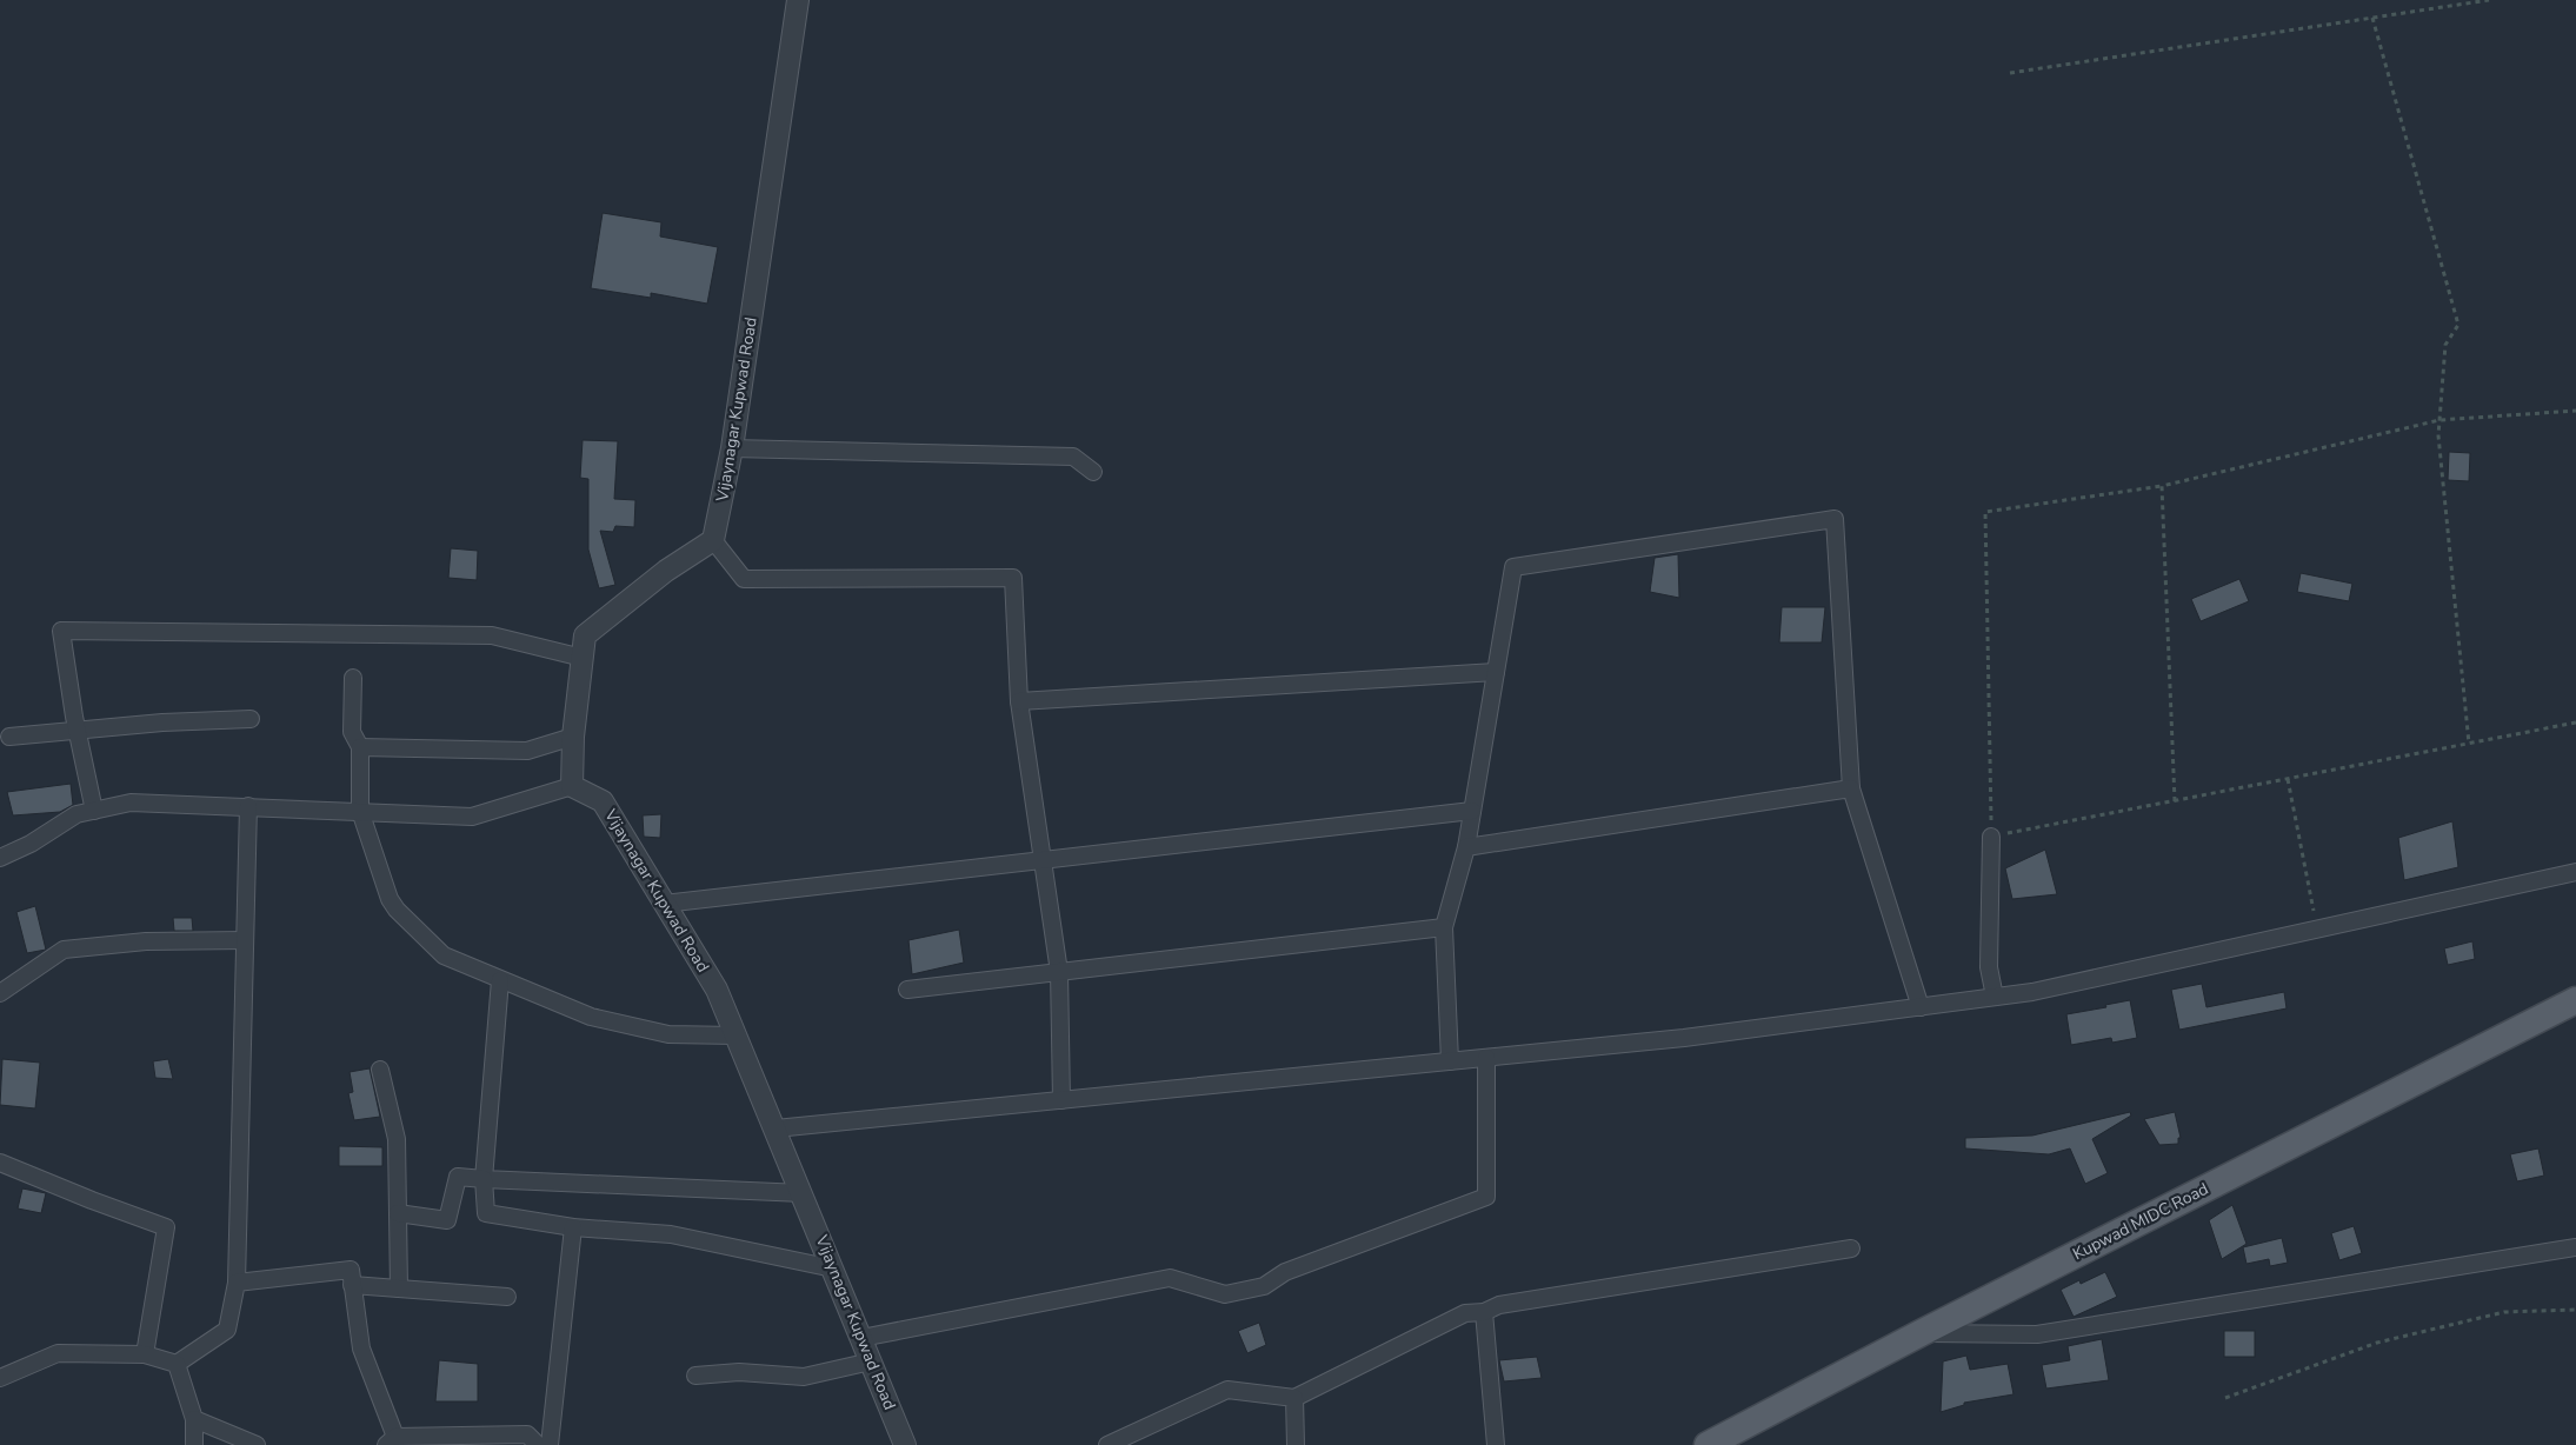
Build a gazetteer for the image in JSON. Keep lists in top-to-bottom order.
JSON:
{
  "streets": {
    "main road": ["Kupwad MIDC Road"],
    "street": ["Vijaynagar Kupwad Road"]
  }
}
